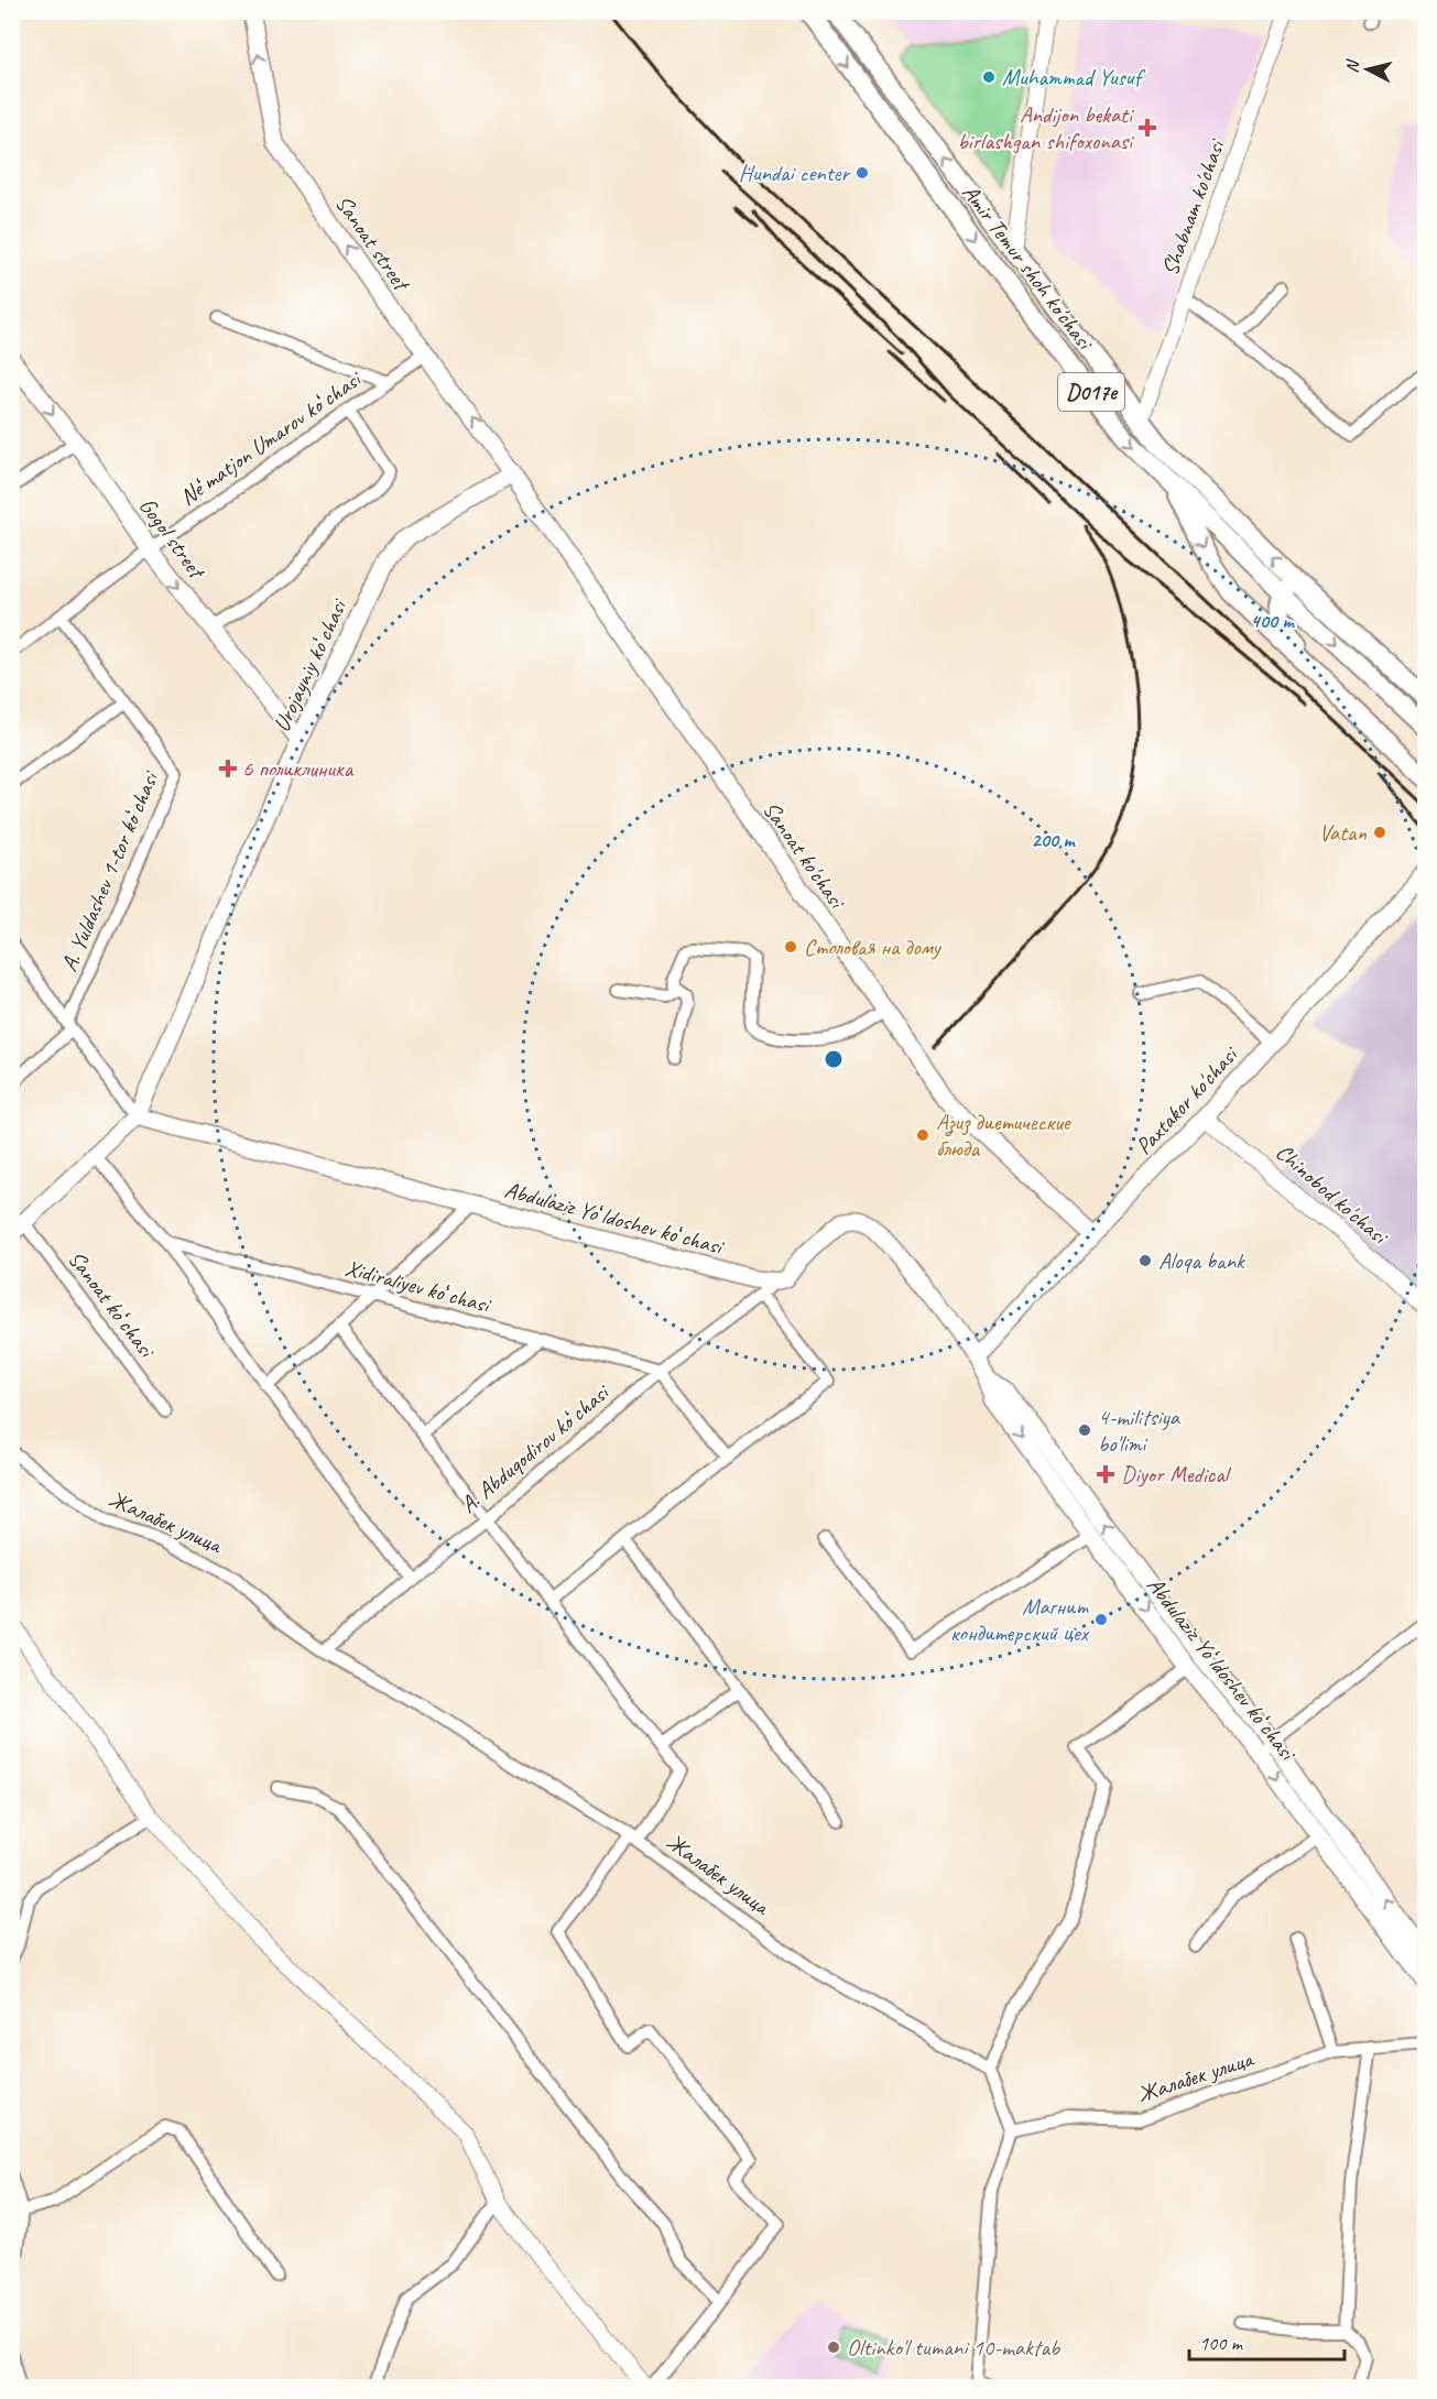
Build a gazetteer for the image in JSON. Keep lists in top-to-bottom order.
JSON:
{
  "streets": {
    "main road": [
      "Sanoat street",
      "Amir Temur shoh ko'chasi",
      "D017e",
      "Gogol street",
      "Urоjayniy koʻchasi",
      "Sanoat ko'chasi",
      "Paxtakor ko'chasi",
      "Abdulaziz Yoʻldoshev koʻchasi"
    ],
    "street": [
      "Shabnam ko'chasi",
      "Neʻmatjon Umarov koʻchasi",
      "A. Yuldashev 1-tor koʻchasi",
      "Chinobod ko'chasi",
      "Xidiraliyev koʻchasi",
      "Sanoat koʻchasi",
      "A. Abduqodirov koʻchasi",
      "Жалабек улица"
    ]
  },
  "crossings": [
    ["Shabnam ko'chasi", "Amir Temur shoh ko'chasi"],
    ["Sanoat street", "Neʻmatjon Umarov koʻchasi"],
    ["Sanoat street", "Urоjayniy koʻchasi"],
    ["Sanoat street", "Sanoat ko'chasi"],
    ["Neʻmatjon Umarov koʻchasi", "Gogol street"],
    ["Neʻmatjon Umarov koʻchasi", "A. Yuldashev 1-tor koʻchasi"],
    ["Gogol street", "Urоjayniy koʻchasi"],
    ["Urоjayniy koʻchasi", "Sanoat ko'chasi"],
    ["Urоjayniy koʻchasi", "Abdulaziz Yoʻldoshev koʻchasi"],
    ["Sanoat ko'chasi", "Paxtakor ko'chasi"],
    ["Paxtakor ko'chasi", "Chinobod ko'chasi"],
    ["Paxtakor ko'chasi", "Abdulaziz Yoʻldoshev koʻchasi"],
    ["Abdulaziz Yoʻldoshev koʻchasi", "A. Abduqodirov koʻchasi"],
    ["Xidiraliyev koʻchasi", "A. Abduqodirov koʻchasi"],
    ["A. Abduqodirov koʻchasi", "Жалабек улица"]
  ],
  "one_way": ["Sanoat street", "Gogol street"],
  "places": {
    "other": [
      "Muhammad Yusuf",
      "Hundai center",
      "Vatan",
      "Столовая на дому",
      "Азиз диетические блюда",
      "Aloqa bank",
      "4-militsiya bo'limi",
      "Магнит кондитерский цех",
      "Oltinko'l tumani 10-maktab"
    ],
    "health": ["Аndijon bekati birlashgan shifoxonasi", "6 поликлиника", "Diyor Medical"]
  },
  "scale_bar": "100 m",
  "north": "left",
  "rings": ["400 m", "200 m"]
}
